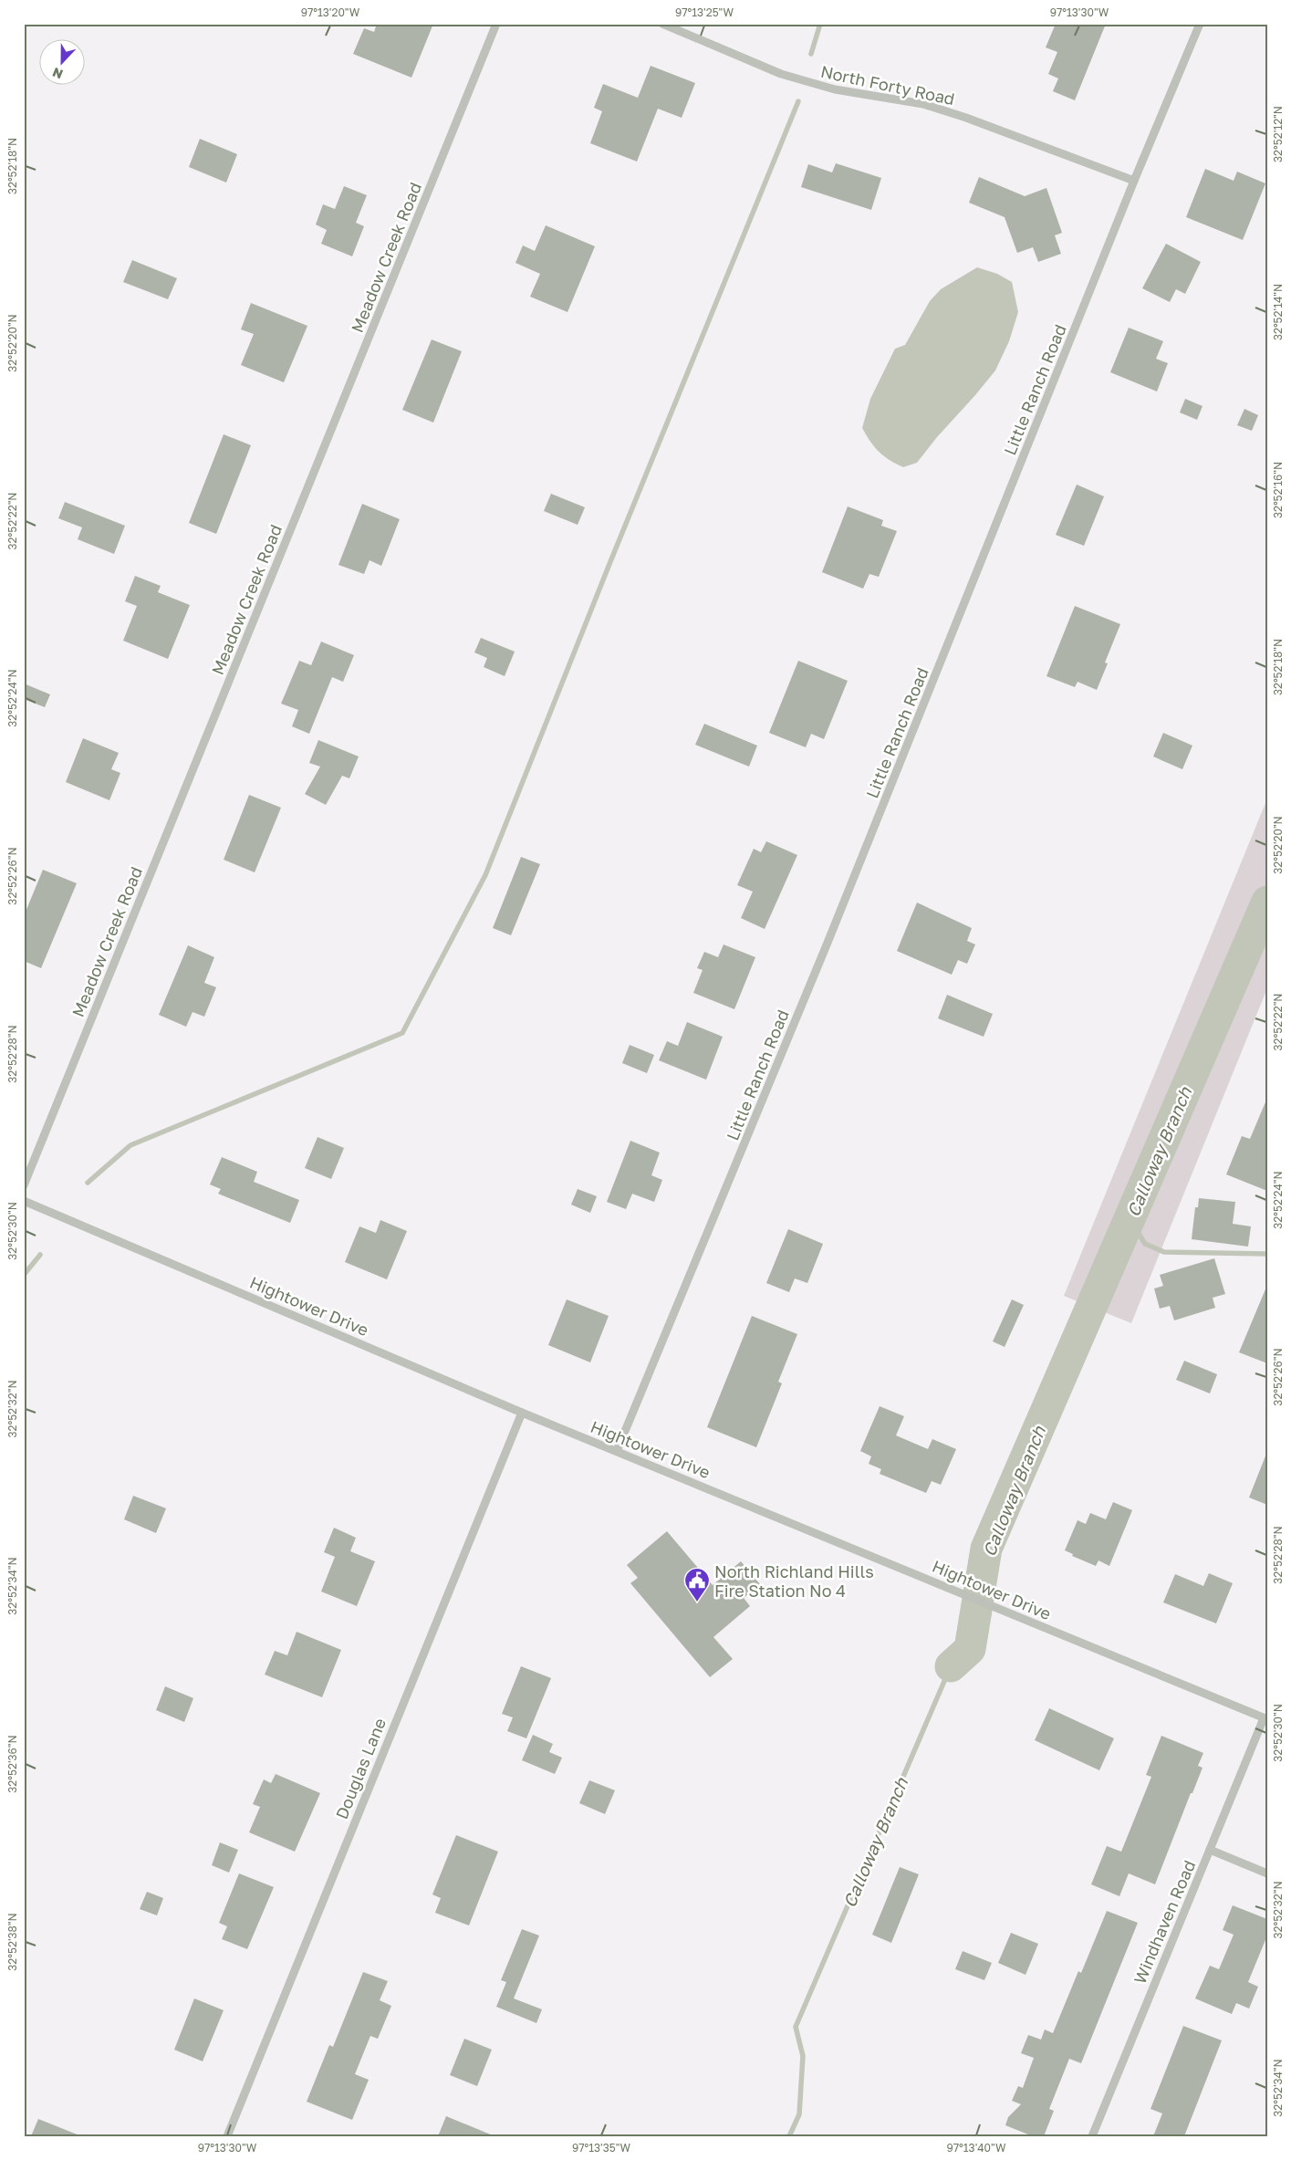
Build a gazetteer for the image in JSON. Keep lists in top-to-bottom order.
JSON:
{
  "streets": {
    "street": [
      "North Forty Road",
      "Meadow Creek Road",
      "Little Ranch Road",
      "Hightower Drive",
      "Douglas Lane",
      "Windhaven Road"
    ]
  },
  "crossings": [
    ["North Forty Road", "Little Ranch Road"],
    ["Little Ranch Road", "Hightower Drive"],
    ["Hightower Drive", "Douglas Lane"],
    ["Hightower Drive", "Windhaven Road"]
  ],
  "water": ["Calloway Branch"],
  "places": {
    "public building": ["North Richland Hills Fire Station No 4"]
  },
  "north": "bottom",
  "coordinates": [
    "97°13'20\"W",
    "97°13'25\"W",
    "97°13'30\"W",
    "32°52'12\"N",
    "32°52'18\"N",
    "32°52'14\"N",
    "32°52'20\"N",
    "32°52'16\"N",
    "32°52'22\"N",
    "32°52'24\"N",
    "32°52'26\"N",
    "32°52'28\"N",
    "32°52'30\"N",
    "32°52'32\"N",
    "32°52'34\"N",
    "32°52'36\"N",
    "32°52'38\"N",
    "97°13'35\"W",
    "97°13'40\"W"
  ]
}
